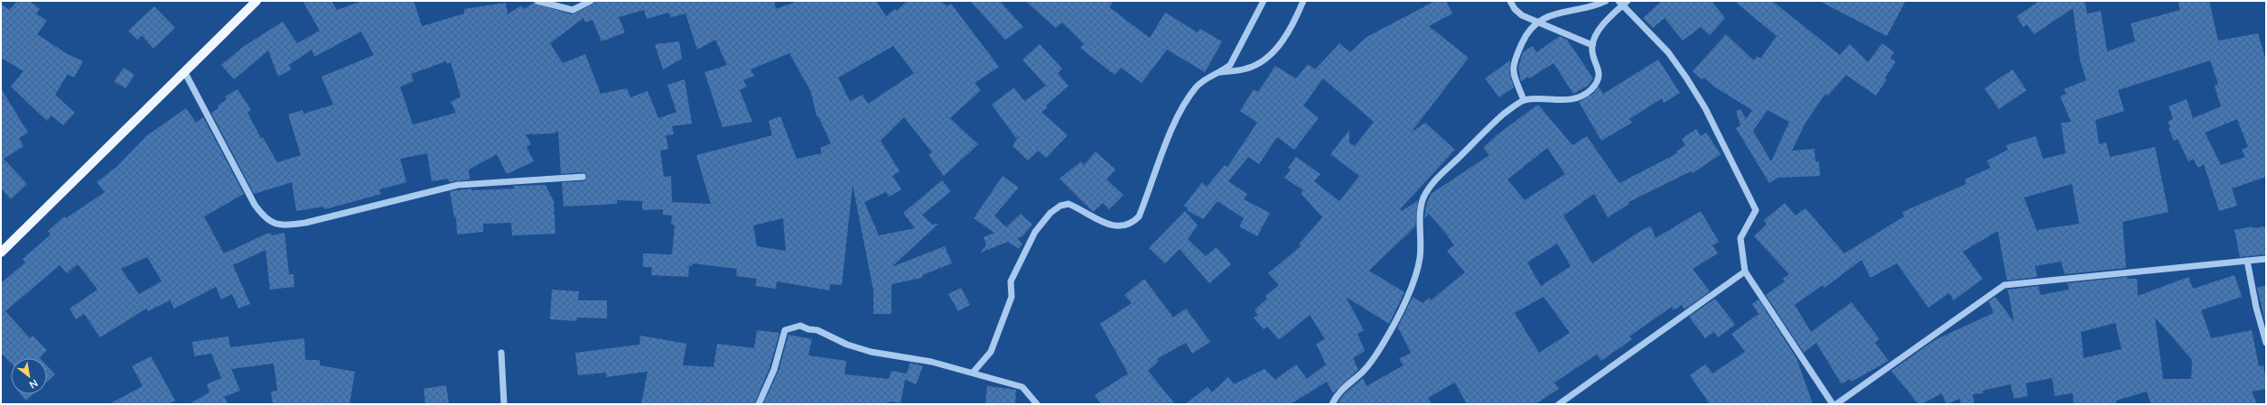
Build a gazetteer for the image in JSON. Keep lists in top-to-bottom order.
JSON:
{
  "north": "bottom right"
}
